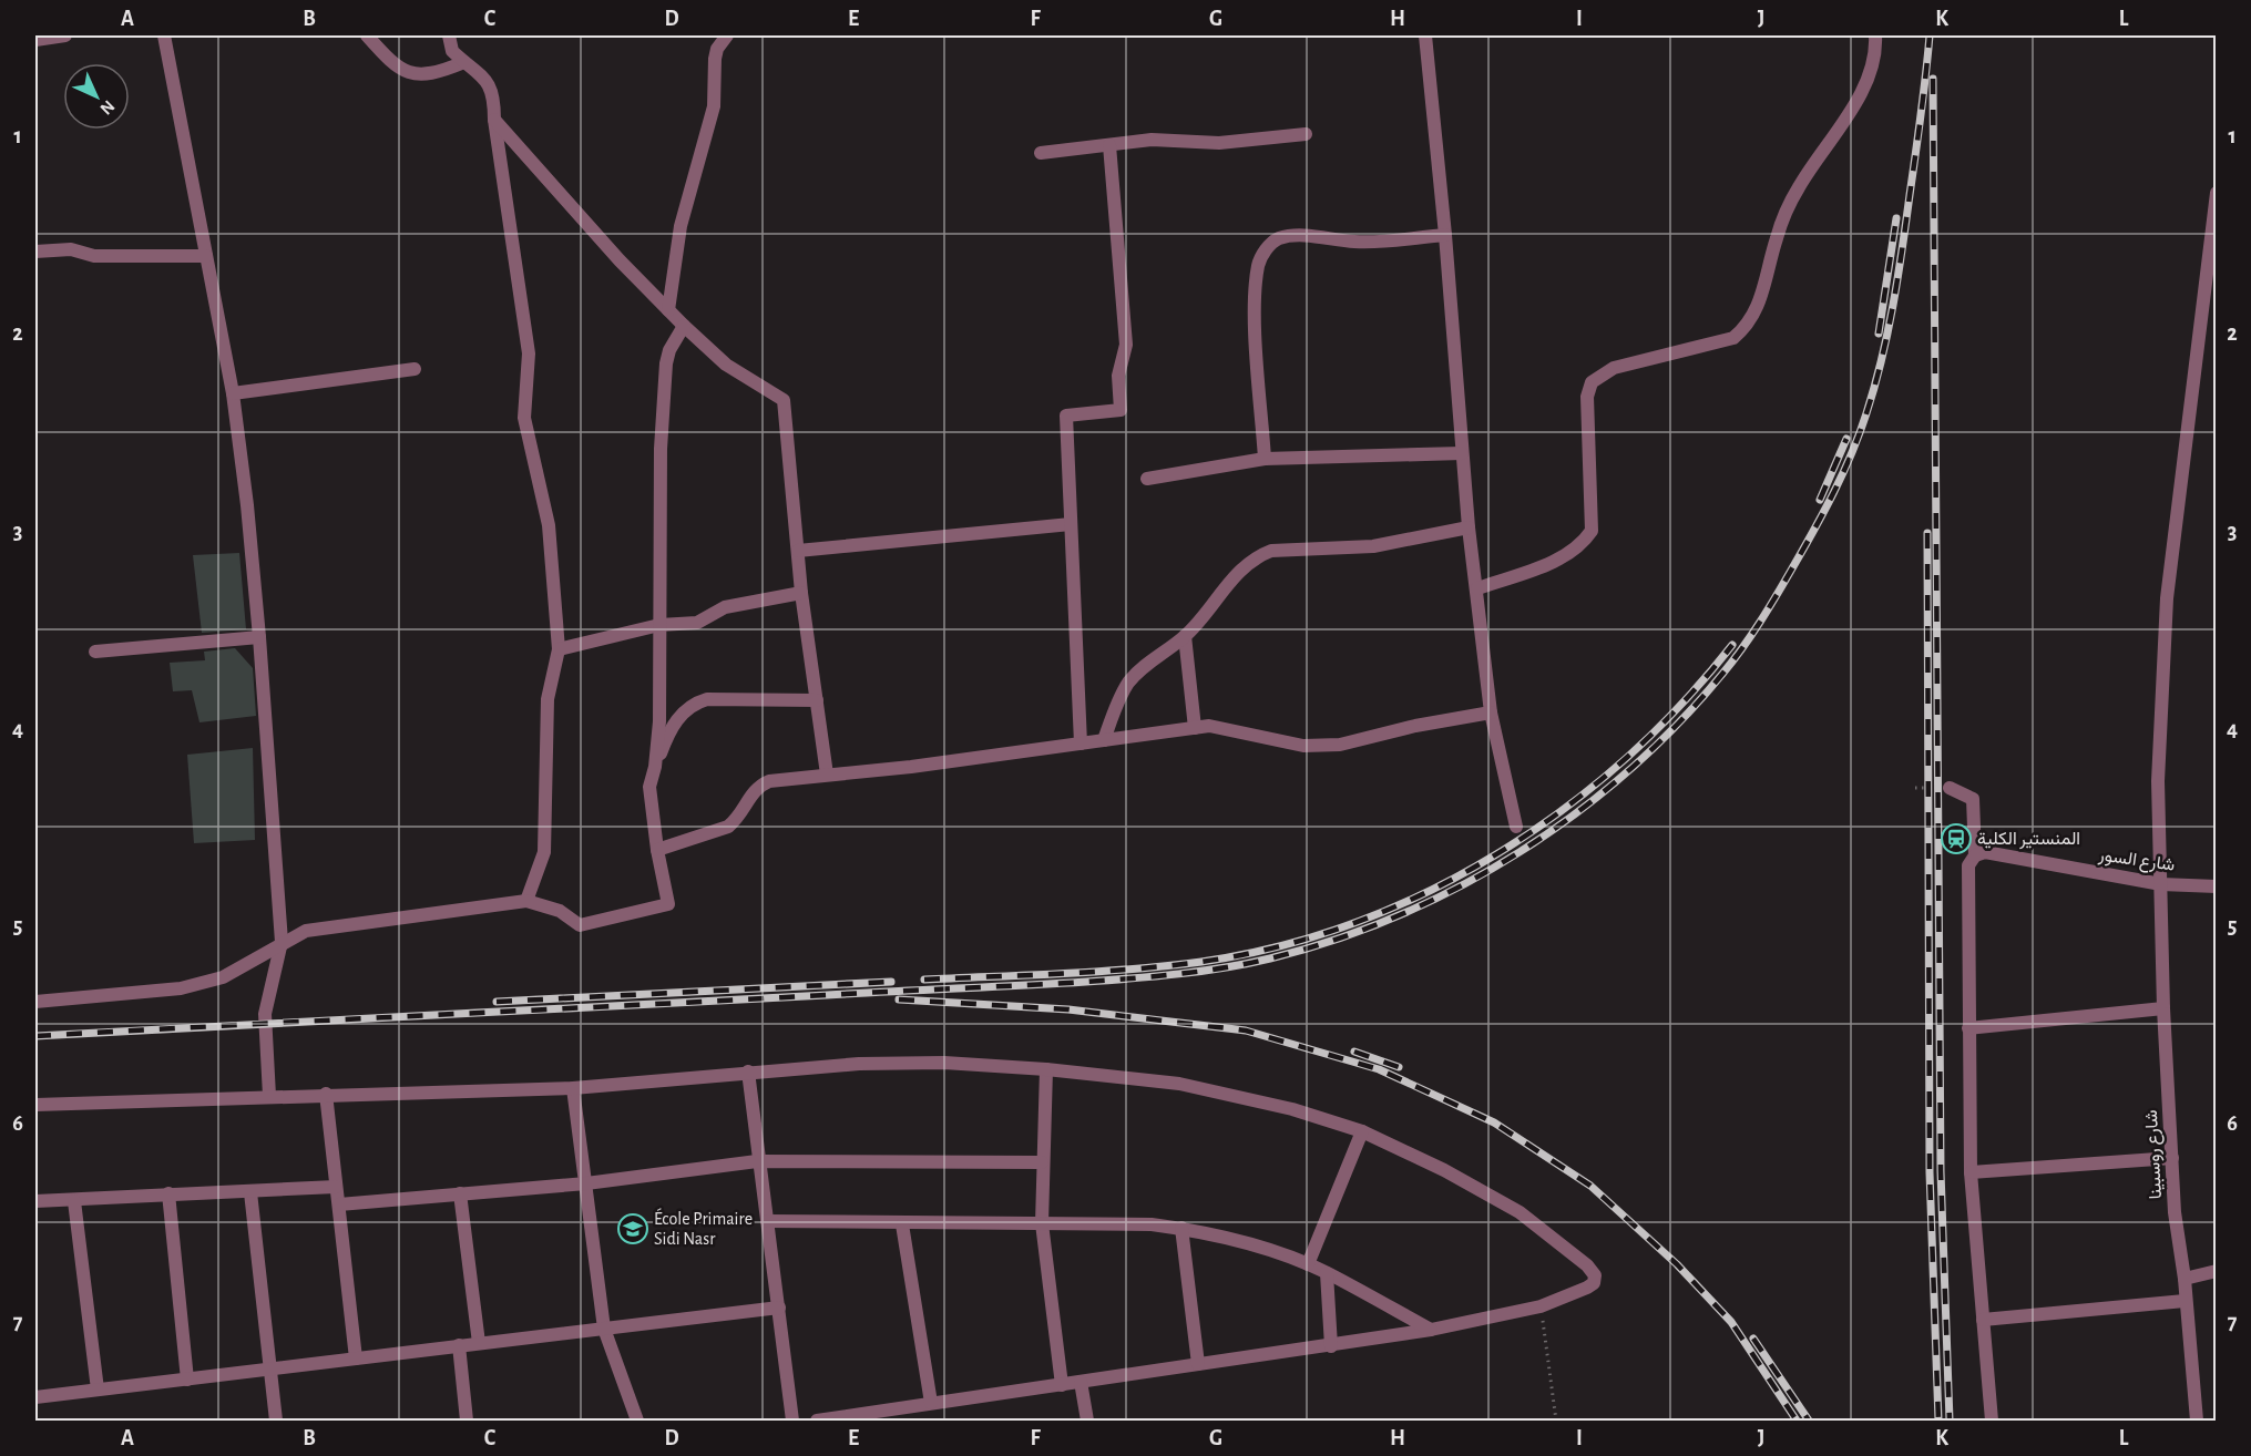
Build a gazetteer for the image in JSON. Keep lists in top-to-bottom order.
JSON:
{
  "streets": {
    "street": ["شارع السور", "شارع روسبينا"]
  },
  "crossings": [
    ["شارع السور", "شارع روسبينا"]
  ],
  "places": {
    "station": ["المنستير الكلية"],
    "school or university": ["École Primaire Sidi Nasr"]
  },
  "north": "bottom right",
  "grid": {
    "columns": [
      "A",
      "B",
      "C",
      "D",
      "E",
      "F",
      "G",
      "H",
      "I",
      "J",
      "K",
      "L"
    ],
    "rows": [
      "1",
      "2",
      "3",
      "4",
      "5",
      "6",
      "7"
    ]
  }
}
